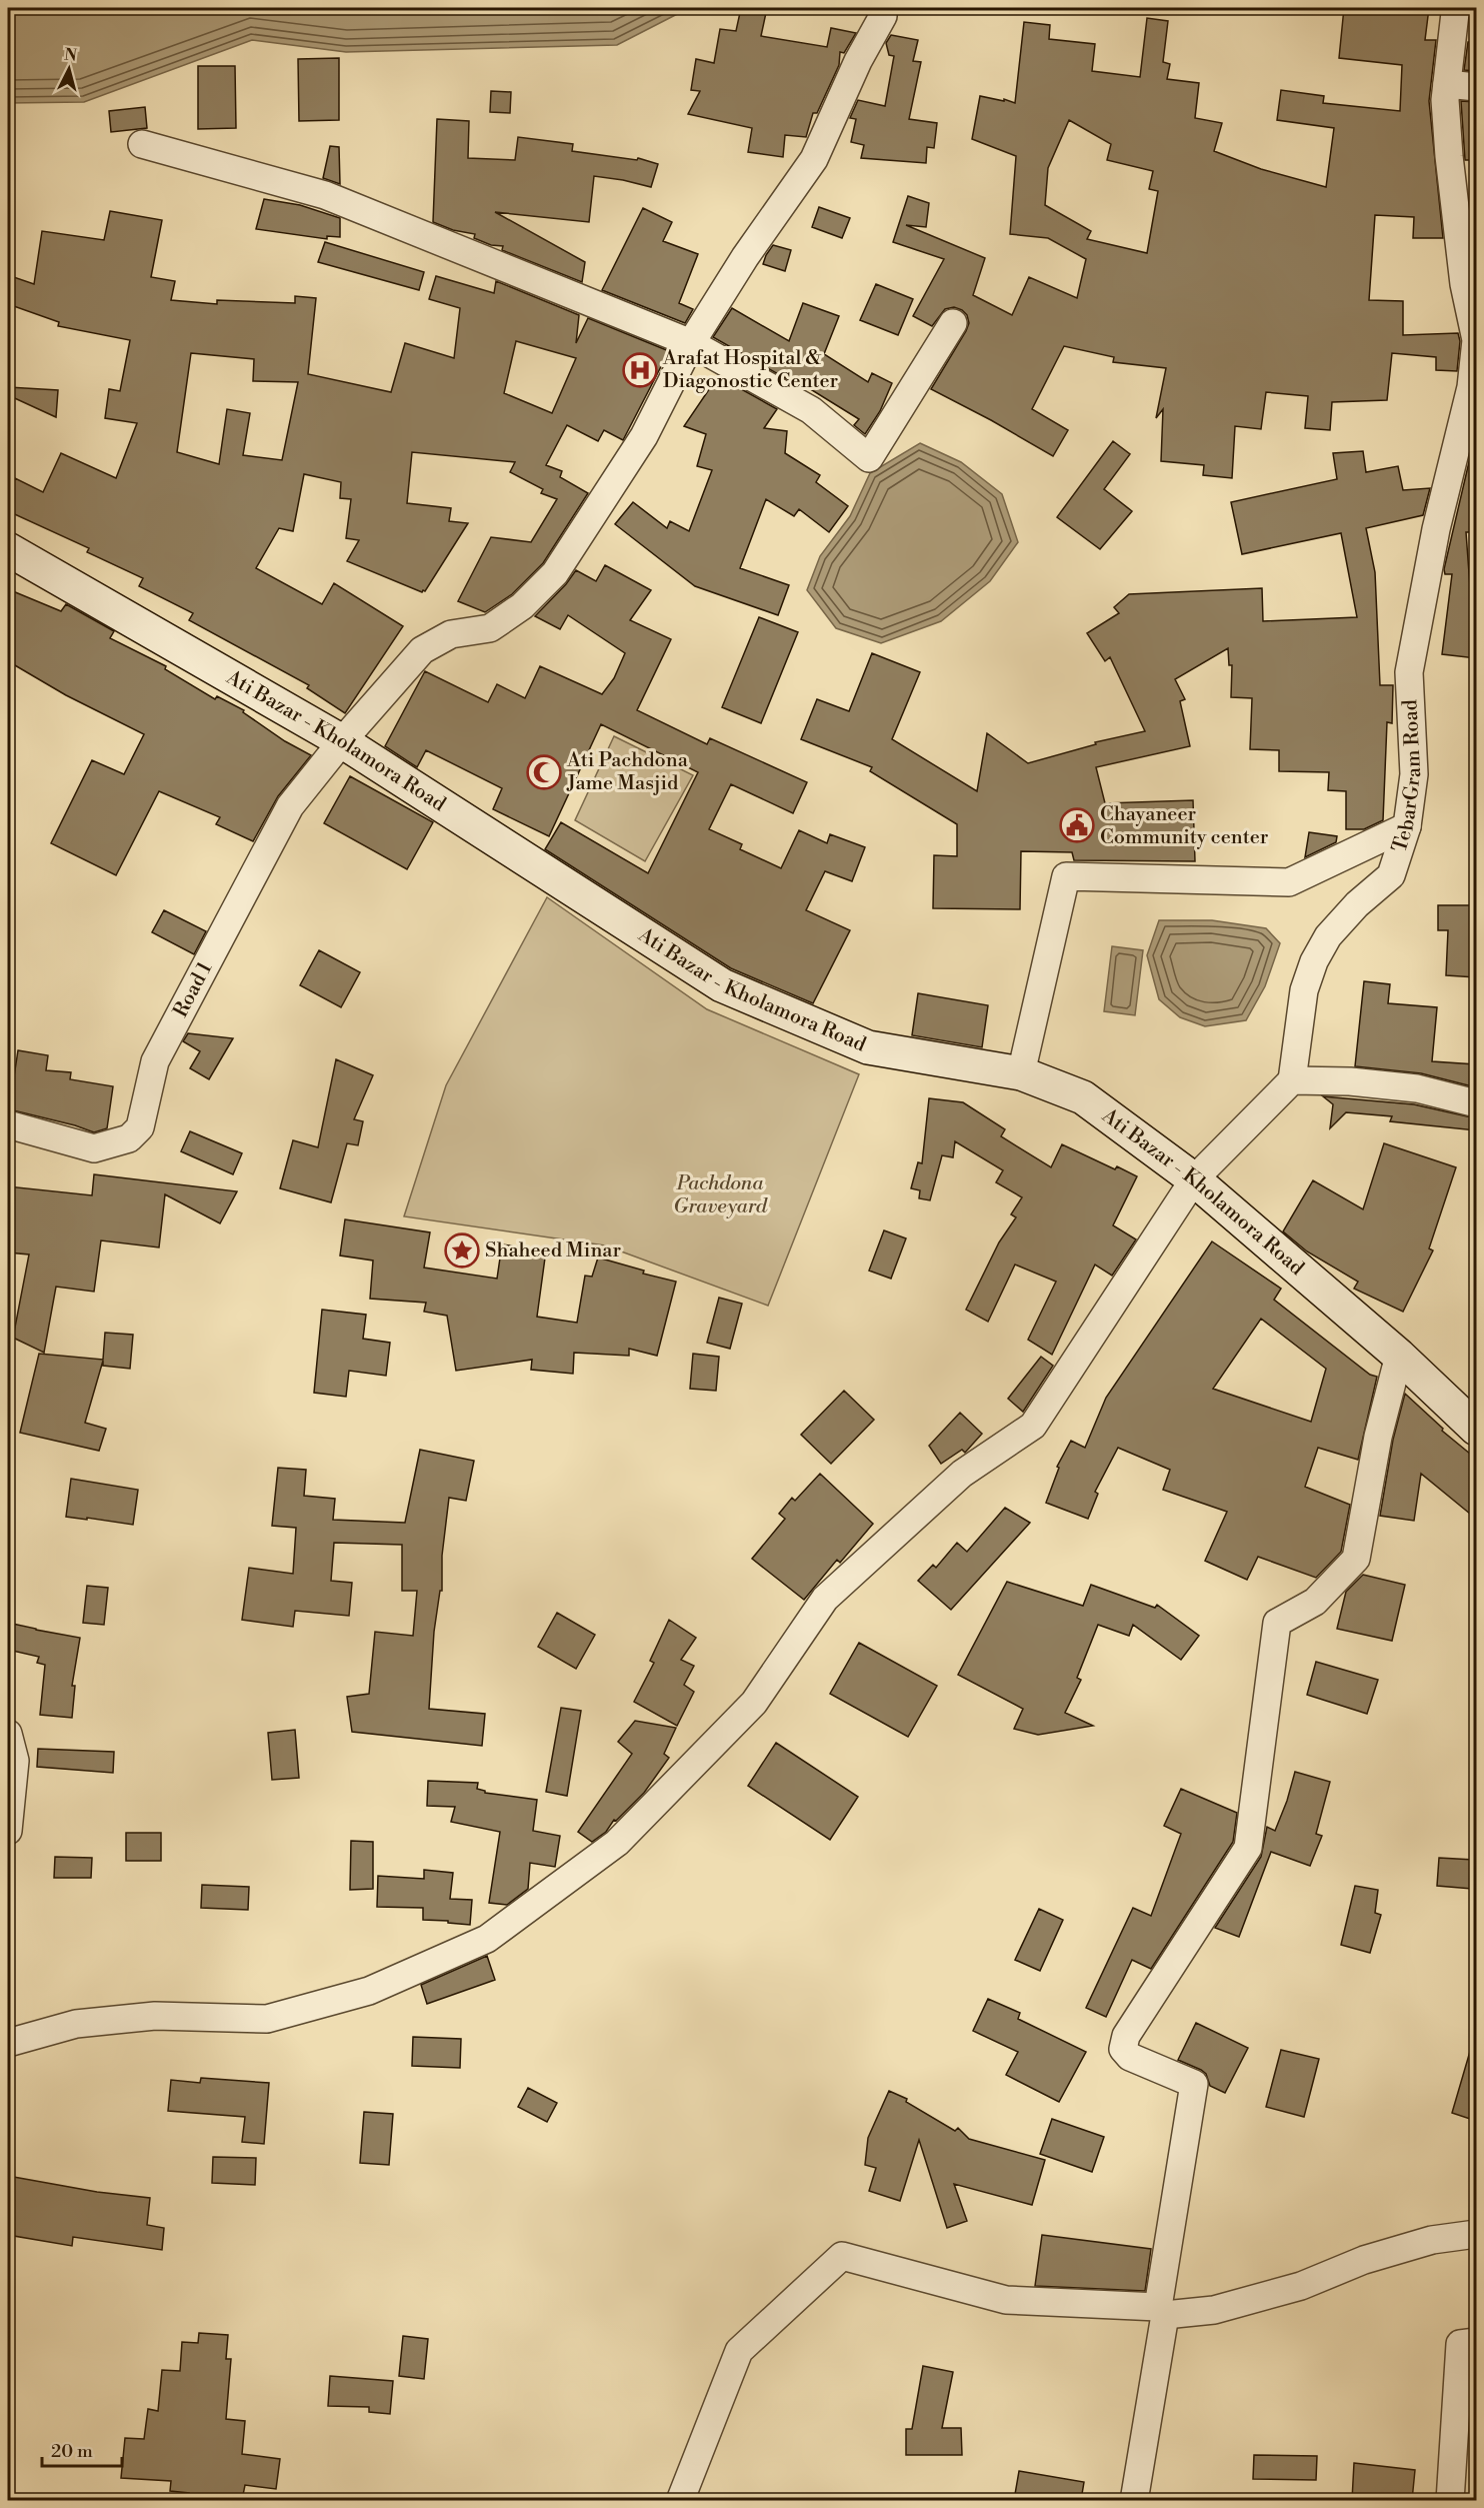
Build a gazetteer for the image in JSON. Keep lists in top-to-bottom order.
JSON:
{
  "streets": {
    "main road": ["Ati Bazar - Kholamora Road"],
    "street": ["TebarGram Road", "Road 1"]
  },
  "crossings": [
    ["Ati Bazar - Kholamora Road", "Road 1"]
  ],
  "parks": ["Pachdona Graveyard"],
  "places": {
    "hospital": ["Arafat Hospital & Diagonostic Center"],
    "mosque": ["Ati Pachdona Jame Masjid"],
    "public building": ["Chayaneer Community center"],
    "place": ["Shaheed Minar"]
  },
  "scale_bar": "20 m",
  "north": "top"
}
